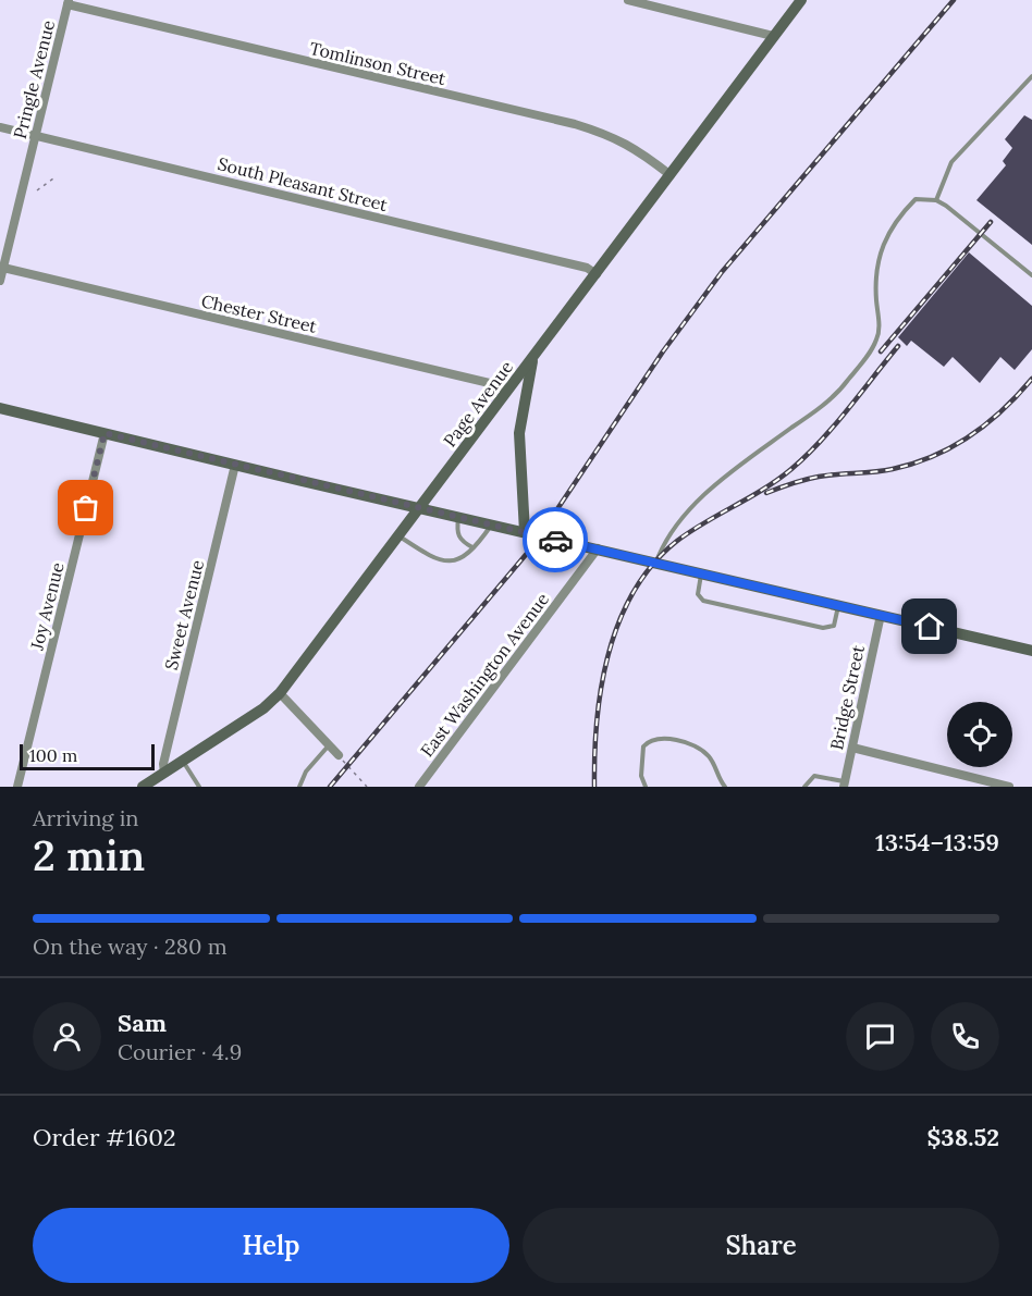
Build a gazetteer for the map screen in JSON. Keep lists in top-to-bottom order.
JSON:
{
  "streets": {
    "street": [
      "Tomlinson Street",
      "Pringle Avenue",
      "South Pleasant Street",
      "Chester Street",
      "Page Avenue",
      "Joy Avenue",
      "Sweet Avenue",
      "East Washington Avenue",
      "Bridge Street"
    ]
  },
  "crossings": [
    ["Tomlinson Street", "Pringle Avenue"],
    ["Tomlinson Street", "Page Avenue"],
    ["Pringle Avenue", "South Pleasant Street"],
    ["Pringle Avenue", "Chester Street"],
    ["South Pleasant Street", "Page Avenue"],
    ["Chester Street", "Page Avenue"],
    ["Page Avenue", "Sweet Avenue"]
  ],
  "scale_bar": "100 m",
  "page": {
    "scale": "100 m",
    "heading": ["2 min", "Arriving in", "13:54–13:59"],
    "panel": [
      "Sam",
      "Courier · 4.9",
      "Order #1602",
      "$38.52"
    ],
    "bar": "On the way · 280 m",
    "buttons": ["Help", "Share"]
  }
}
